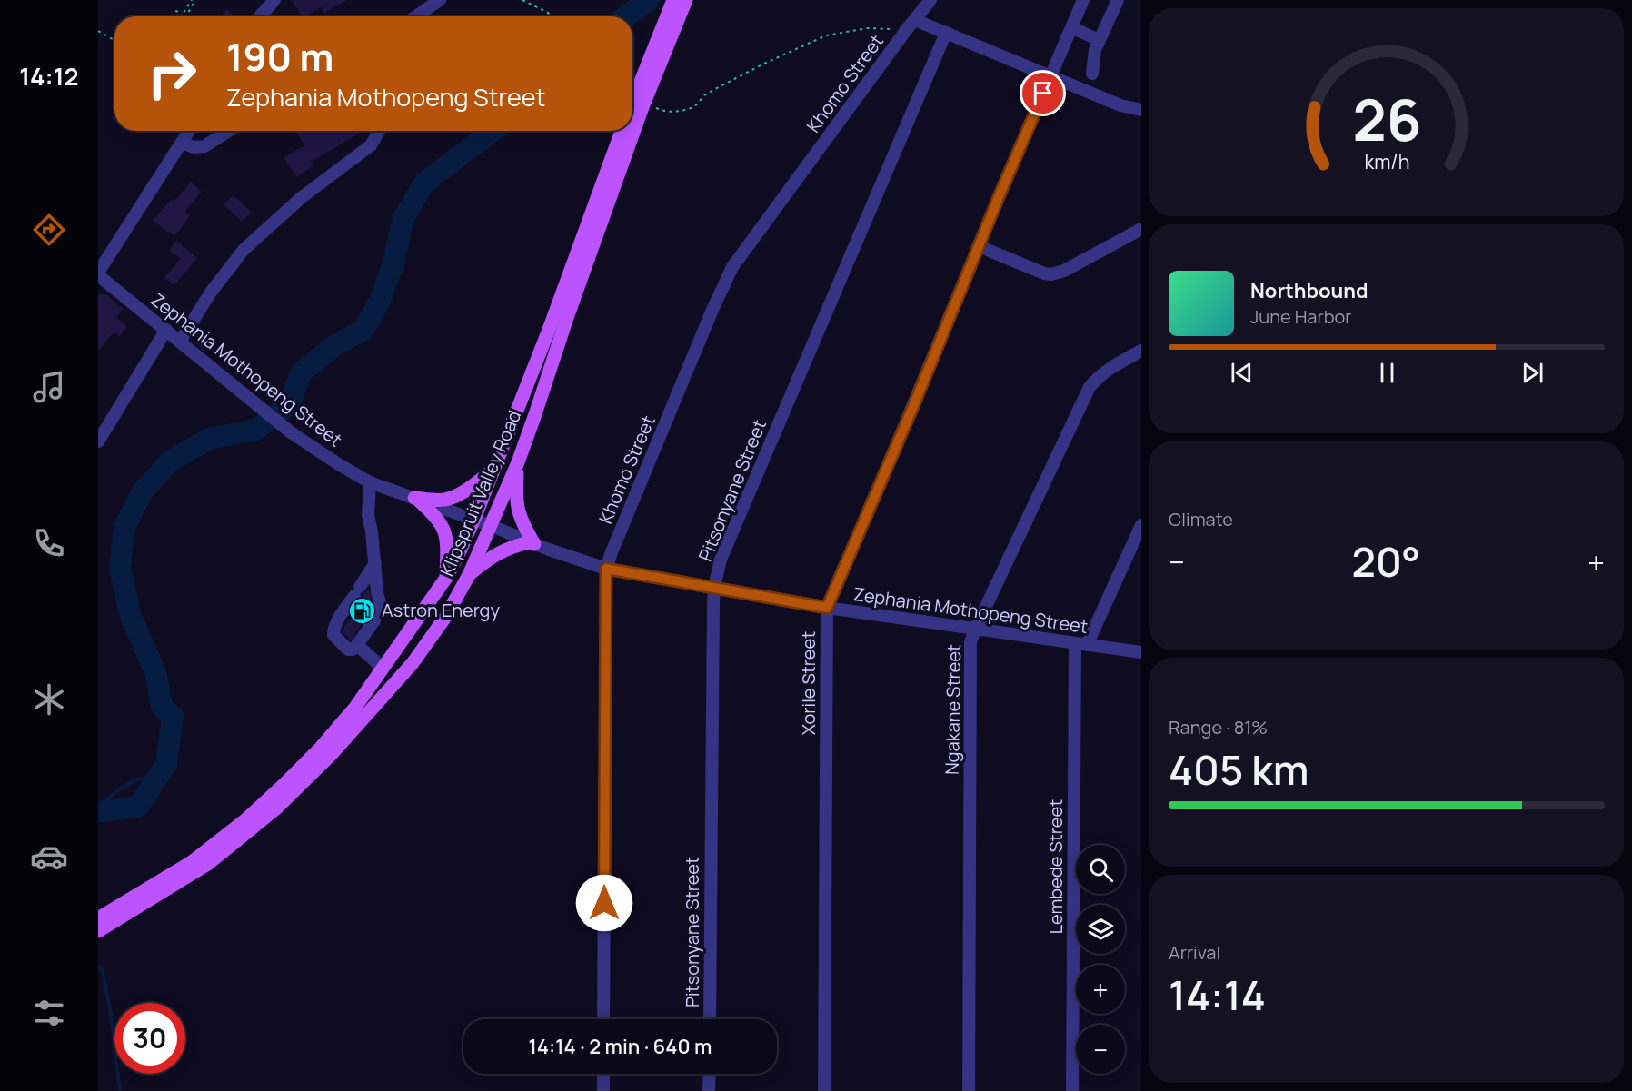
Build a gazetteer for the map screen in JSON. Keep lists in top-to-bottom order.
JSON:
{
  "streets": {
    "main road": ["Klipspruit Valley Road"],
    "street": [
      "Khomo Street",
      "Zephania Mothopeng Street",
      "Pitsonyane Street",
      "Xorile Street",
      "Ngakane Street",
      "Lembede Street"
    ]
  },
  "crossings": [
    ["Khomo Street", "Zephania Mothopeng Street"],
    ["Zephania Mothopeng Street", "Pitsonyane Street"],
    ["Zephania Mothopeng Street", "Klipspruit Valley Road"],
    ["Zephania Mothopeng Street", "Xorile Street"],
    ["Zephania Mothopeng Street", "Ngakane Street"],
    ["Zephania Mothopeng Street", "Lembede Street"]
  ],
  "places": {
    "fuel station": ["Astron Energy"]
  },
  "page": {
    "tabs": "14:12",
    "turn": ["190 m", "Zephania Mothopeng Street"],
    "song": ["Northbound", "June Harbor"],
    "tile": [
      "Climate",
      ["Range · 81%", "405 km"],
      ["Arrival", "14:14"]
    ],
    "heat": ["−", "20°", "+"],
    "map_buttons": ["+", "−"],
    "limit": "30",
    "trip": "14:14 · 2 min · 640 m",
    "gauge": ["26", "km/h"]
  }
}
